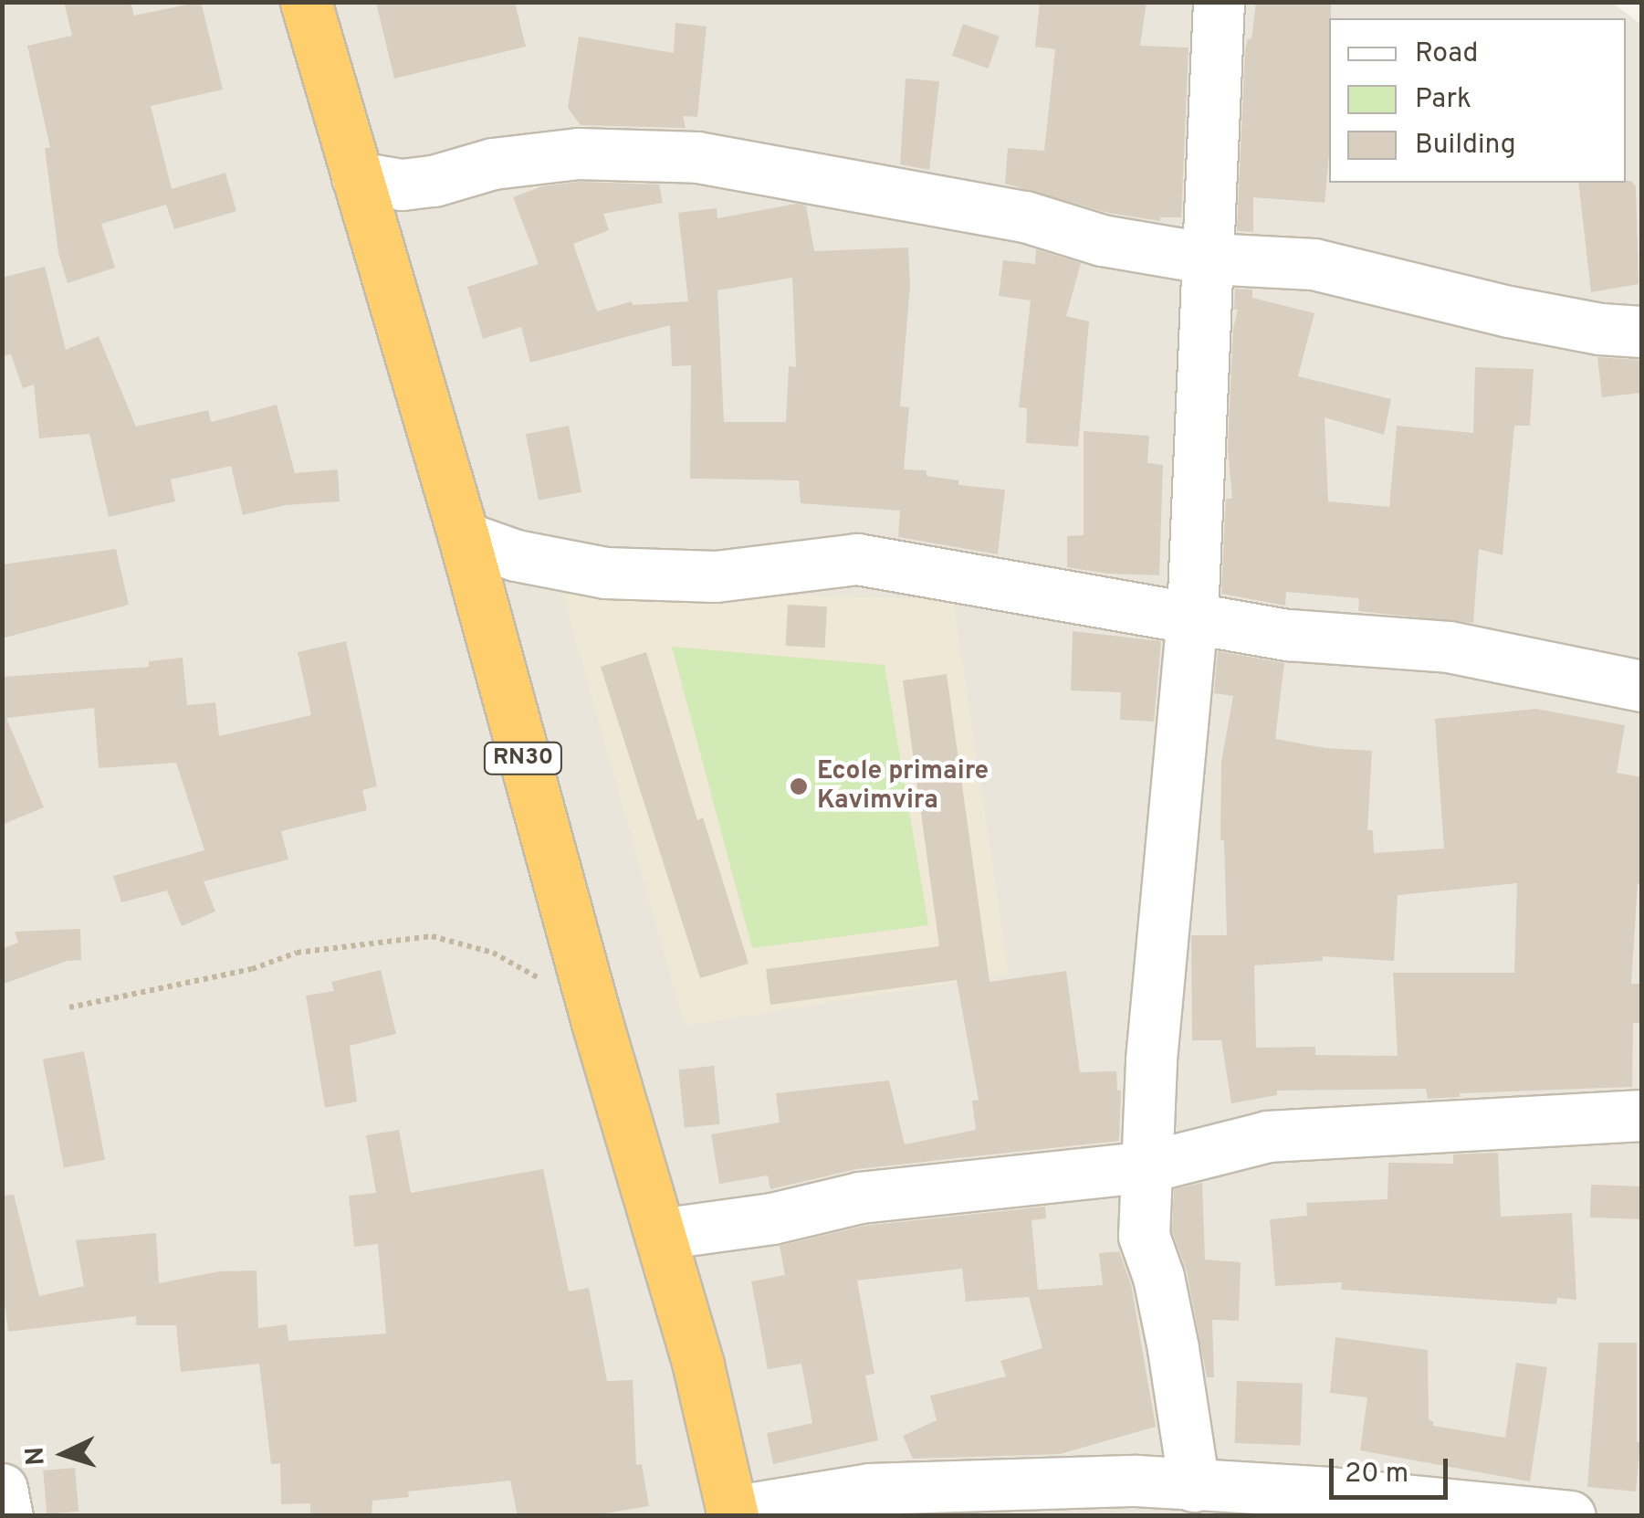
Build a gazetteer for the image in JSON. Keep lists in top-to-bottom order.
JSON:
{
  "streets": {
    "highway": ["RN30"]
  },
  "places": ["Ecole primaire Kavimvira"],
  "legend": ["Road", "Park", "Building"],
  "scale_bar": "20 m",
  "north": "left"
}
